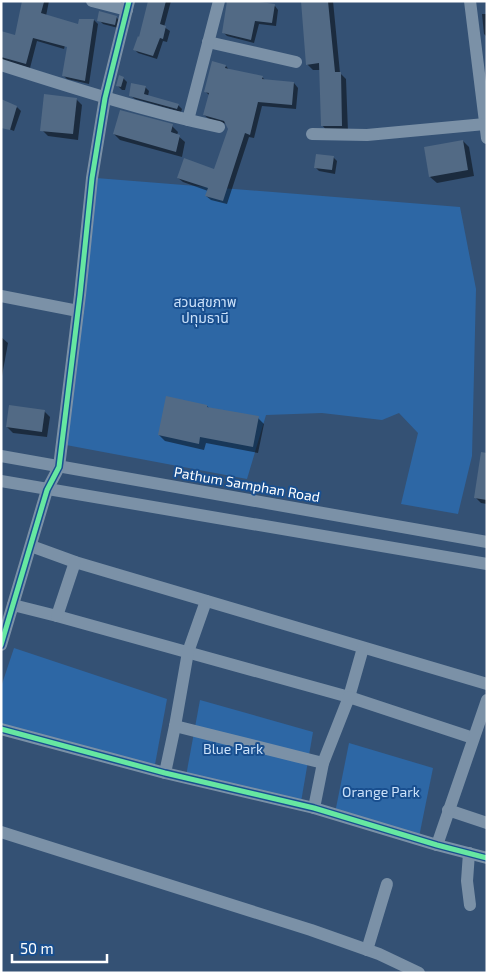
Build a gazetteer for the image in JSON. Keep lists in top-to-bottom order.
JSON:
{
  "streets": {
    "street": ["Pathum Samphan Road"]
  },
  "parks": ["สวนสุขภาพ ปทุมธานี", "Blue Park", "Orange Park"],
  "scale_bar": "50 m"
}
